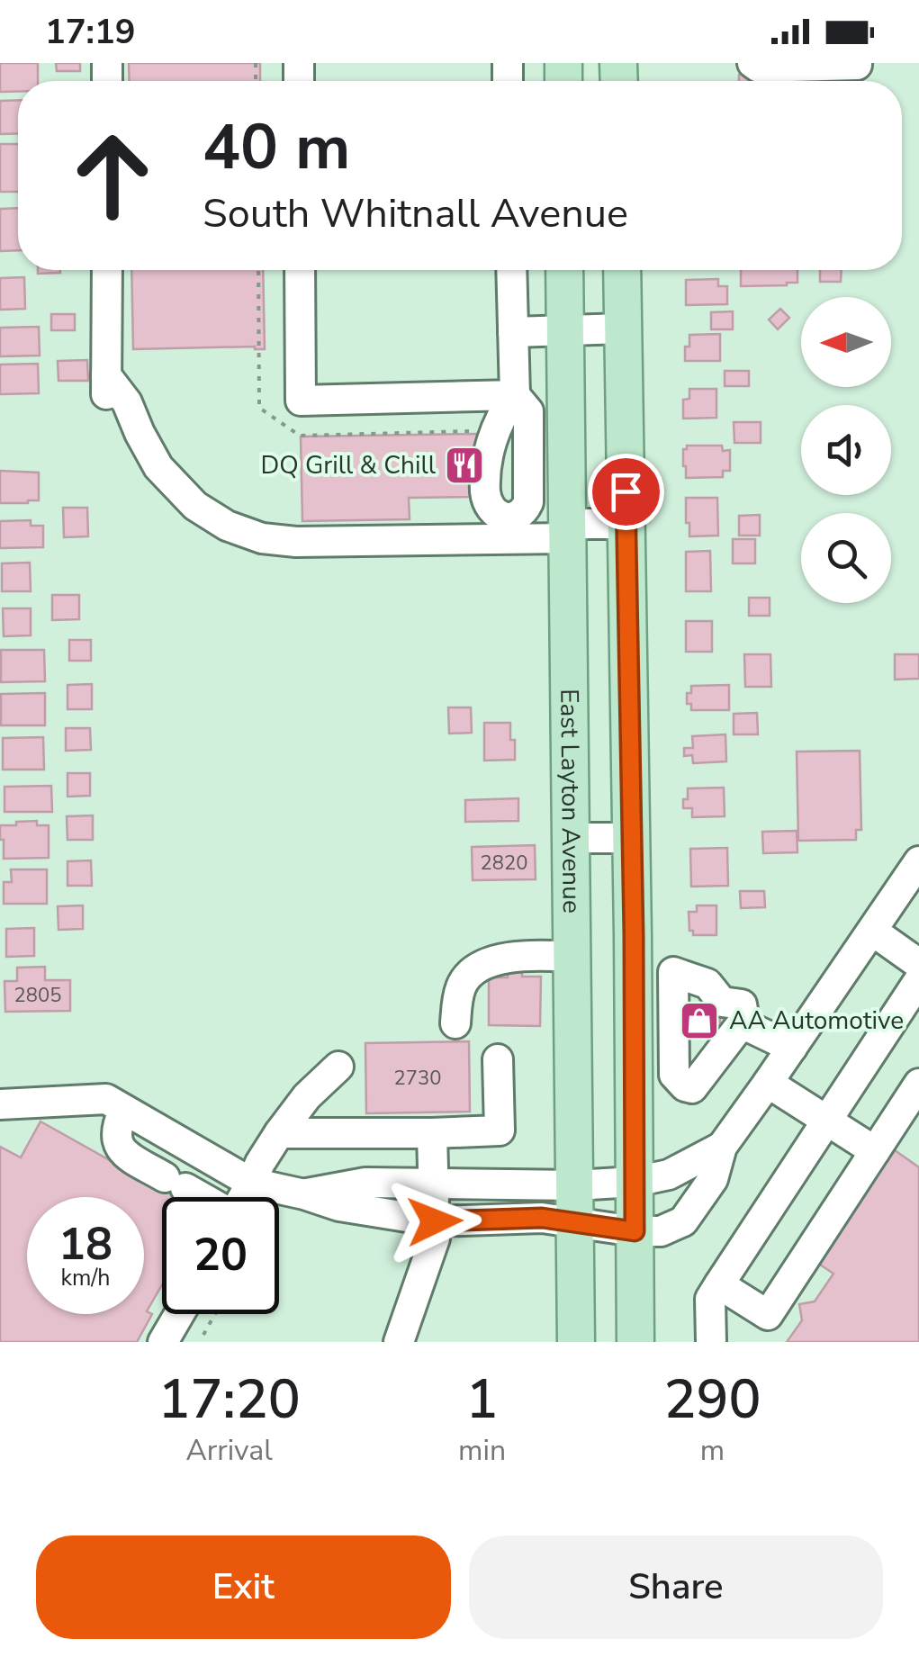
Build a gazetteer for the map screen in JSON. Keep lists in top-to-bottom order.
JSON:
{
  "streets": {
    "main road": ["East Layton Avenue"]
  },
  "places": {
    "restaurant": ["DQ Grill & Chill"],
    "shop": ["AA Automotive"]
  },
  "house_numbers": ["2820", "2805", "2730"],
  "north": "left",
  "page": {
    "status": "17:19",
    "turn": ["40 m", "South Whitnall Avenue"],
    "speed": "18 km/h",
    "limit": "20",
    "eta": [
      "17:20",
      "Arrival",
      "1",
      "min",
      "290",
      "m"
    ],
    "buttons": ["Exit", "Share"]
  }
}
